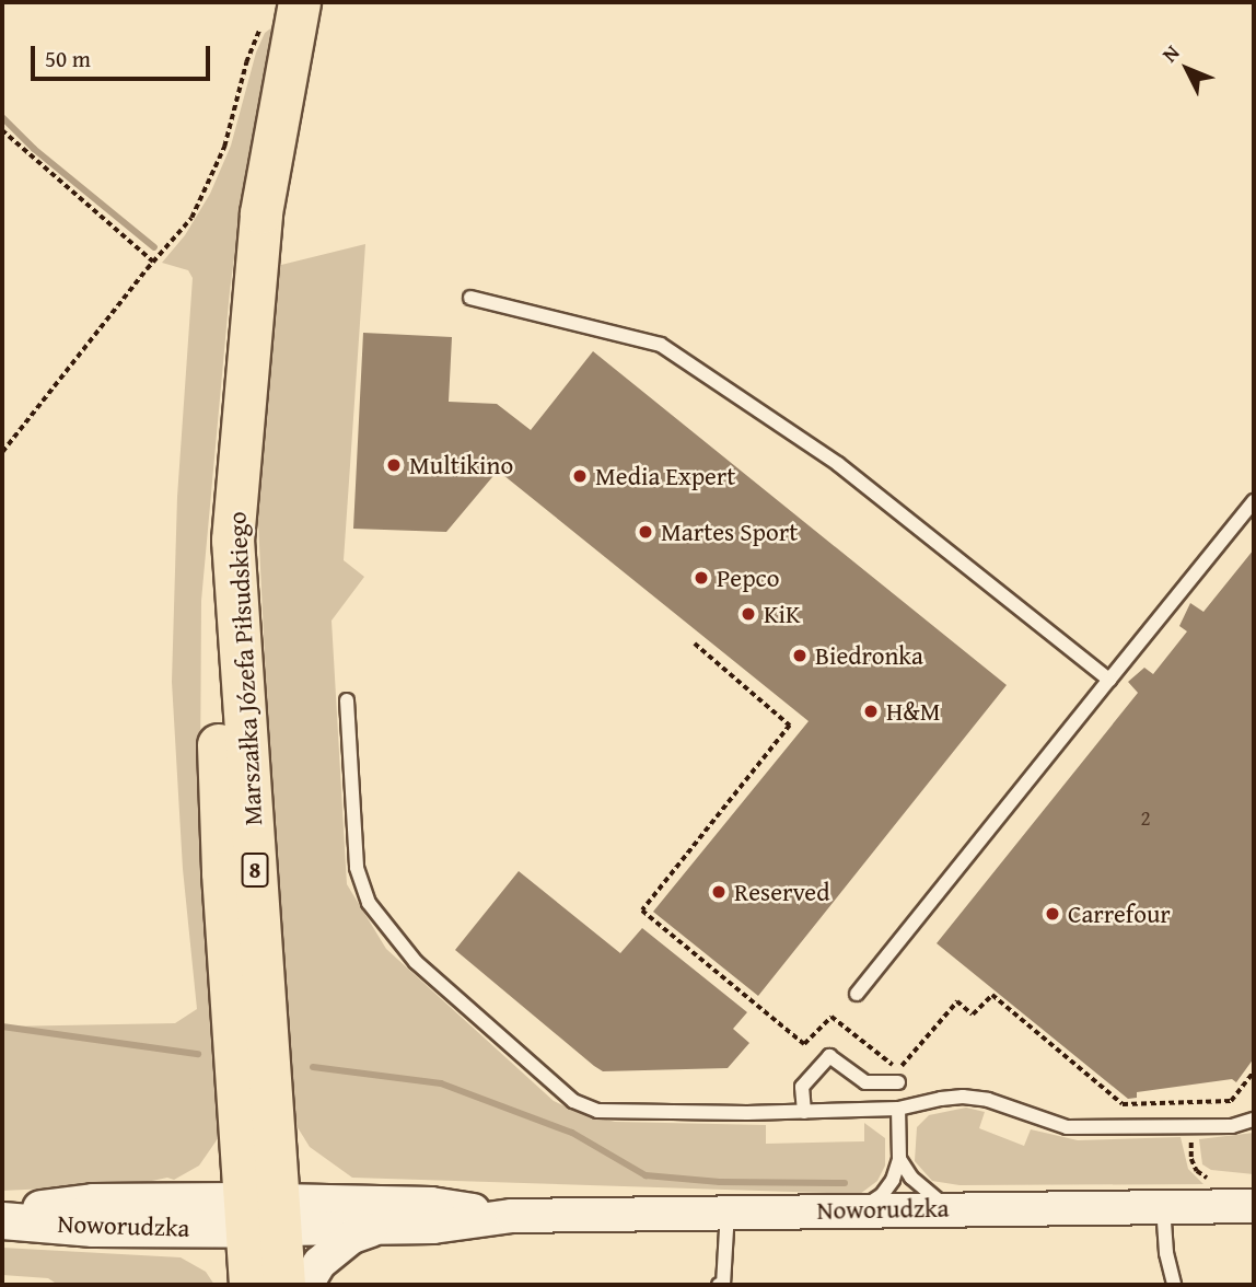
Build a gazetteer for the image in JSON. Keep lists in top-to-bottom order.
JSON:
{
  "streets": {
    "highway": ["Marszałka Józefa Piłsudskiego", "8"],
    "main road": ["Noworudzka"]
  },
  "crossings": [
    ["Marszałka Józefa Piłsudskiego", "Noworudzka"]
  ],
  "places": [
    "Multikino",
    "Media Expert",
    "Martes Sport",
    "Pepco",
    "KiK",
    "Biedronka",
    "H&M",
    "Reserved",
    "Carrefour"
  ],
  "house_numbers": ["2"],
  "scale_bar": "50 m",
  "north": "top left"
}
